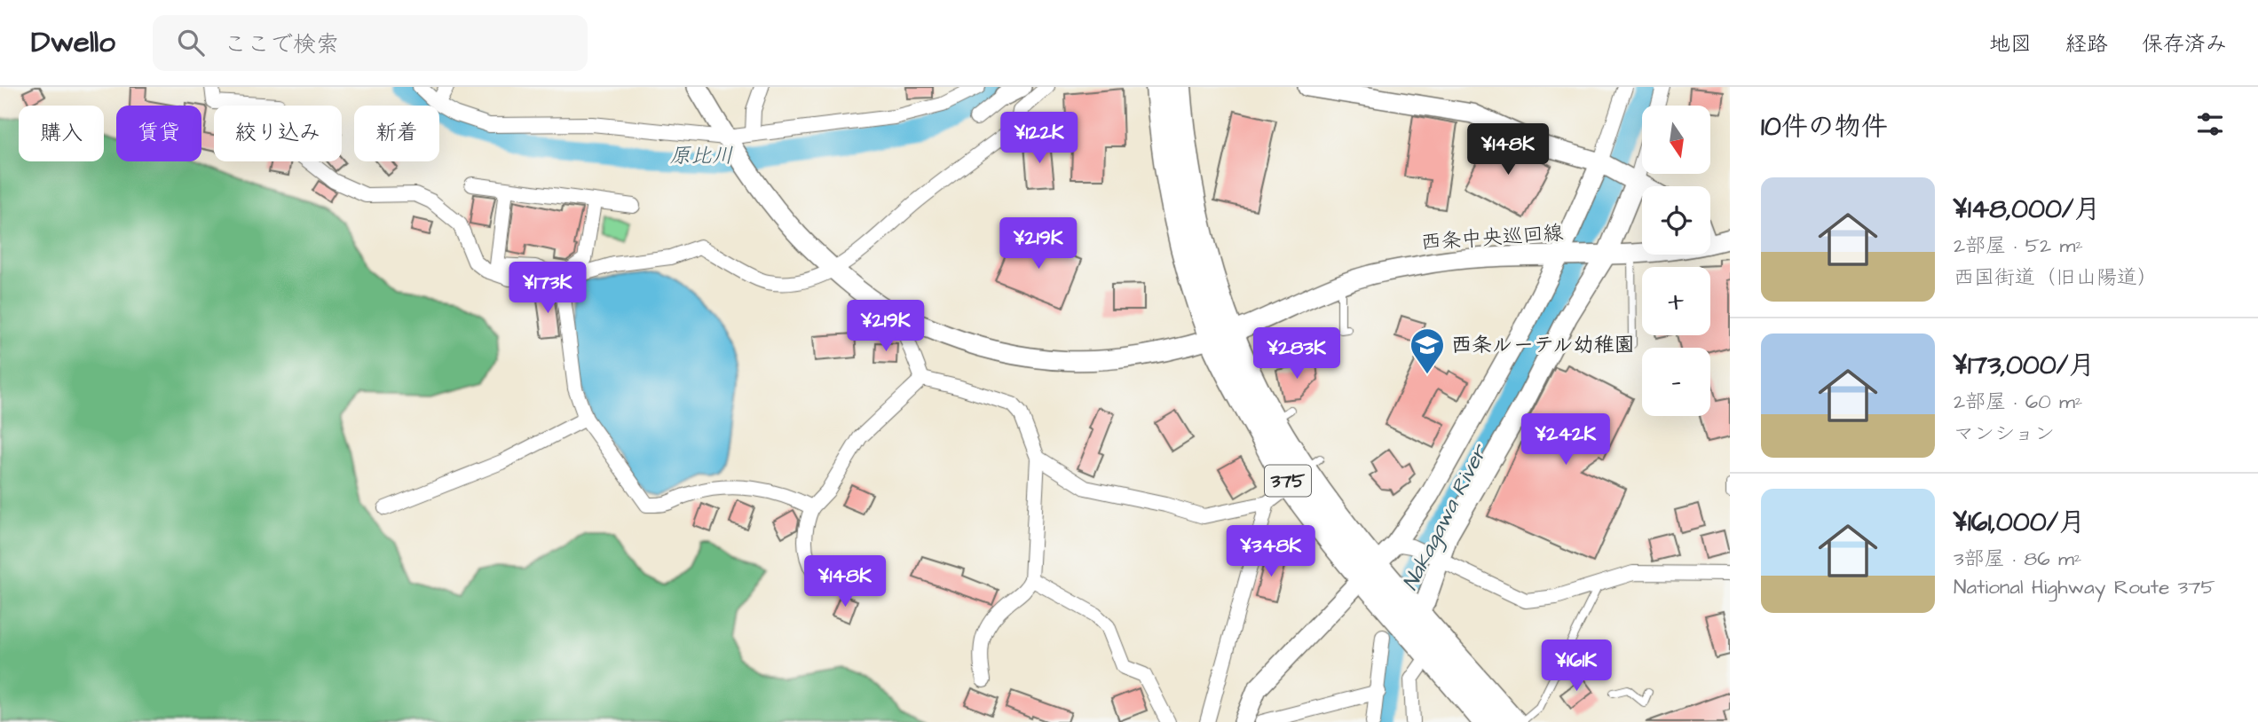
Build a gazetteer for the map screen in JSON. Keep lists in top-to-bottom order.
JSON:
{
  "streets": {
    "highway": ["375"],
    "street": ["西条中央巡回線"]
  },
  "crossings": [
    ["西条中央巡回線", "375"]
  ],
  "water": ["原比川", "Nakagawa River"],
  "places": {
    "school or university": ["西条ルーテル幼稚園"]
  },
  "north": "bottom",
  "page": {
    "header": "Dwello",
    "search": "ここで検索",
    "nav": ["地図", "経路", "保存済み"],
    "heading": "10件の物件",
    "map_buttons": ["+", "−"],
    "chip": [
      "購入",
      "賃貸",
      "絞り込み",
      "新着"
    ],
    "price": [
      "¥122K",
      "¥148K",
      "¥219K",
      "¥173K",
      "¥219K",
      "¥283K",
      "¥242K",
      "¥348K",
      "¥148K",
      "¥161K"
    ],
    "list": [
      {
        "name": "¥148,000/月",
        "note": "2部屋 · 52 m² · 西国街道（旧山陽道）"
      },
      {
        "name": "¥173,000/月",
        "note": "2部屋 · 60 m² · マンション"
      },
      {
        "name": "¥161,000/月",
        "note": "3部屋 · 86 m² · National Highway Route 375"
      }
    ]
  }
}
